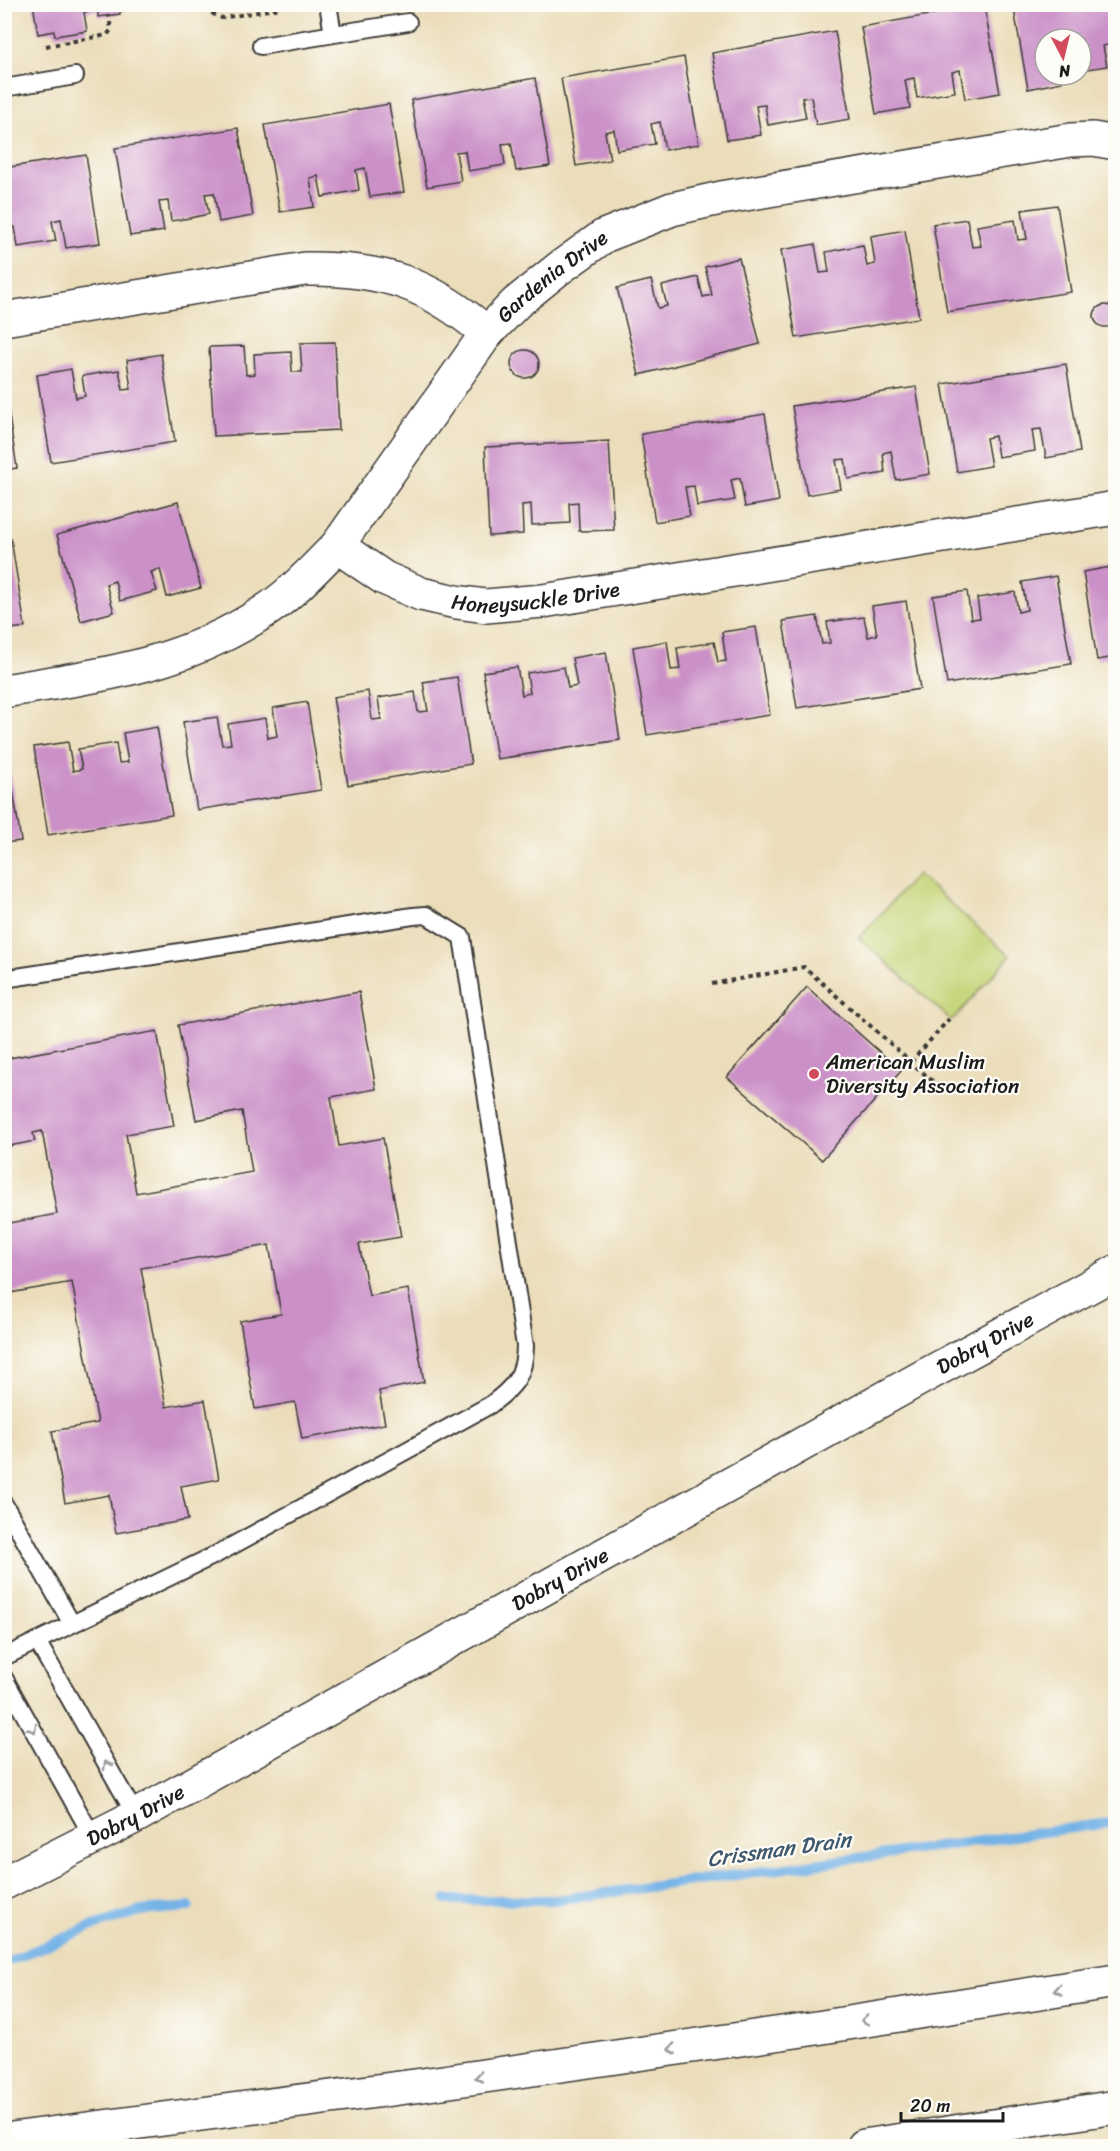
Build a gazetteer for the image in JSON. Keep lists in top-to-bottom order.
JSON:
{
  "streets": {
    "main road": ["Gardenia Drive", "Honeysuckle Drive", "Dobry Drive"]
  },
  "water": ["Crissman Drain"],
  "places": ["American Muslim Diversity Association"],
  "scale_bar": "20 m",
  "north": "bottom"
}
